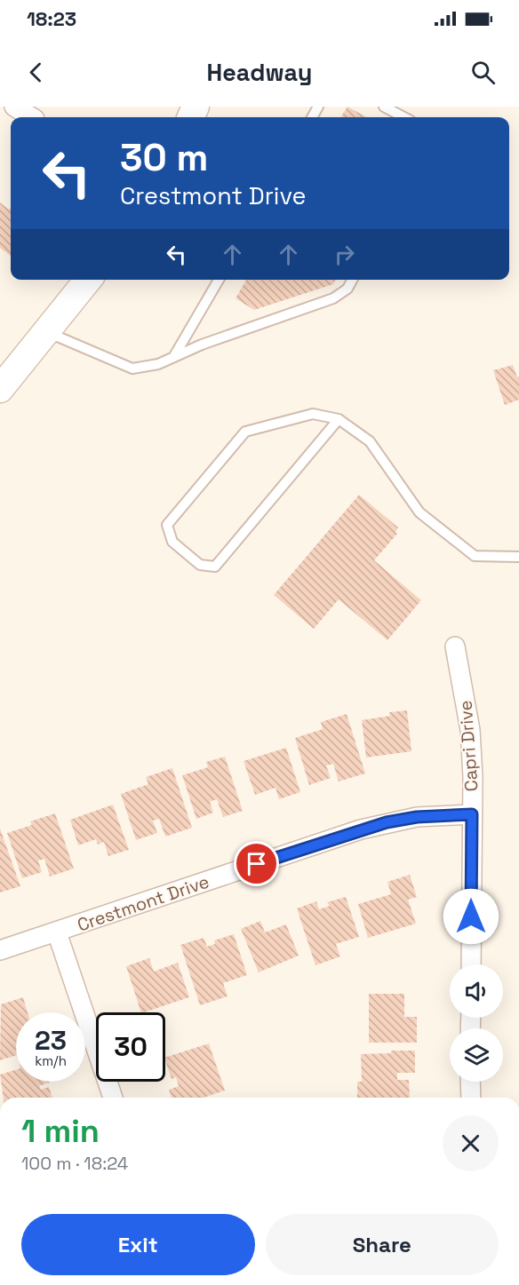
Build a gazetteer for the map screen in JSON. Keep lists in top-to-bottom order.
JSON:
{
  "streets": {
    "street": ["Capri Drive", "Crestmont Drive"]
  },
  "crossings": [
    ["Capri Drive", "Crestmont Drive"]
  ],
  "page": {
    "status": "18:23",
    "header": "Headway",
    "turn": ["30 m", "Crestmont Drive"],
    "speed": "23 km/h",
    "limit": "30",
    "heading": ["1 min", "100 m · 18:24"],
    "buttons": ["Exit", "Share"]
  }
}
